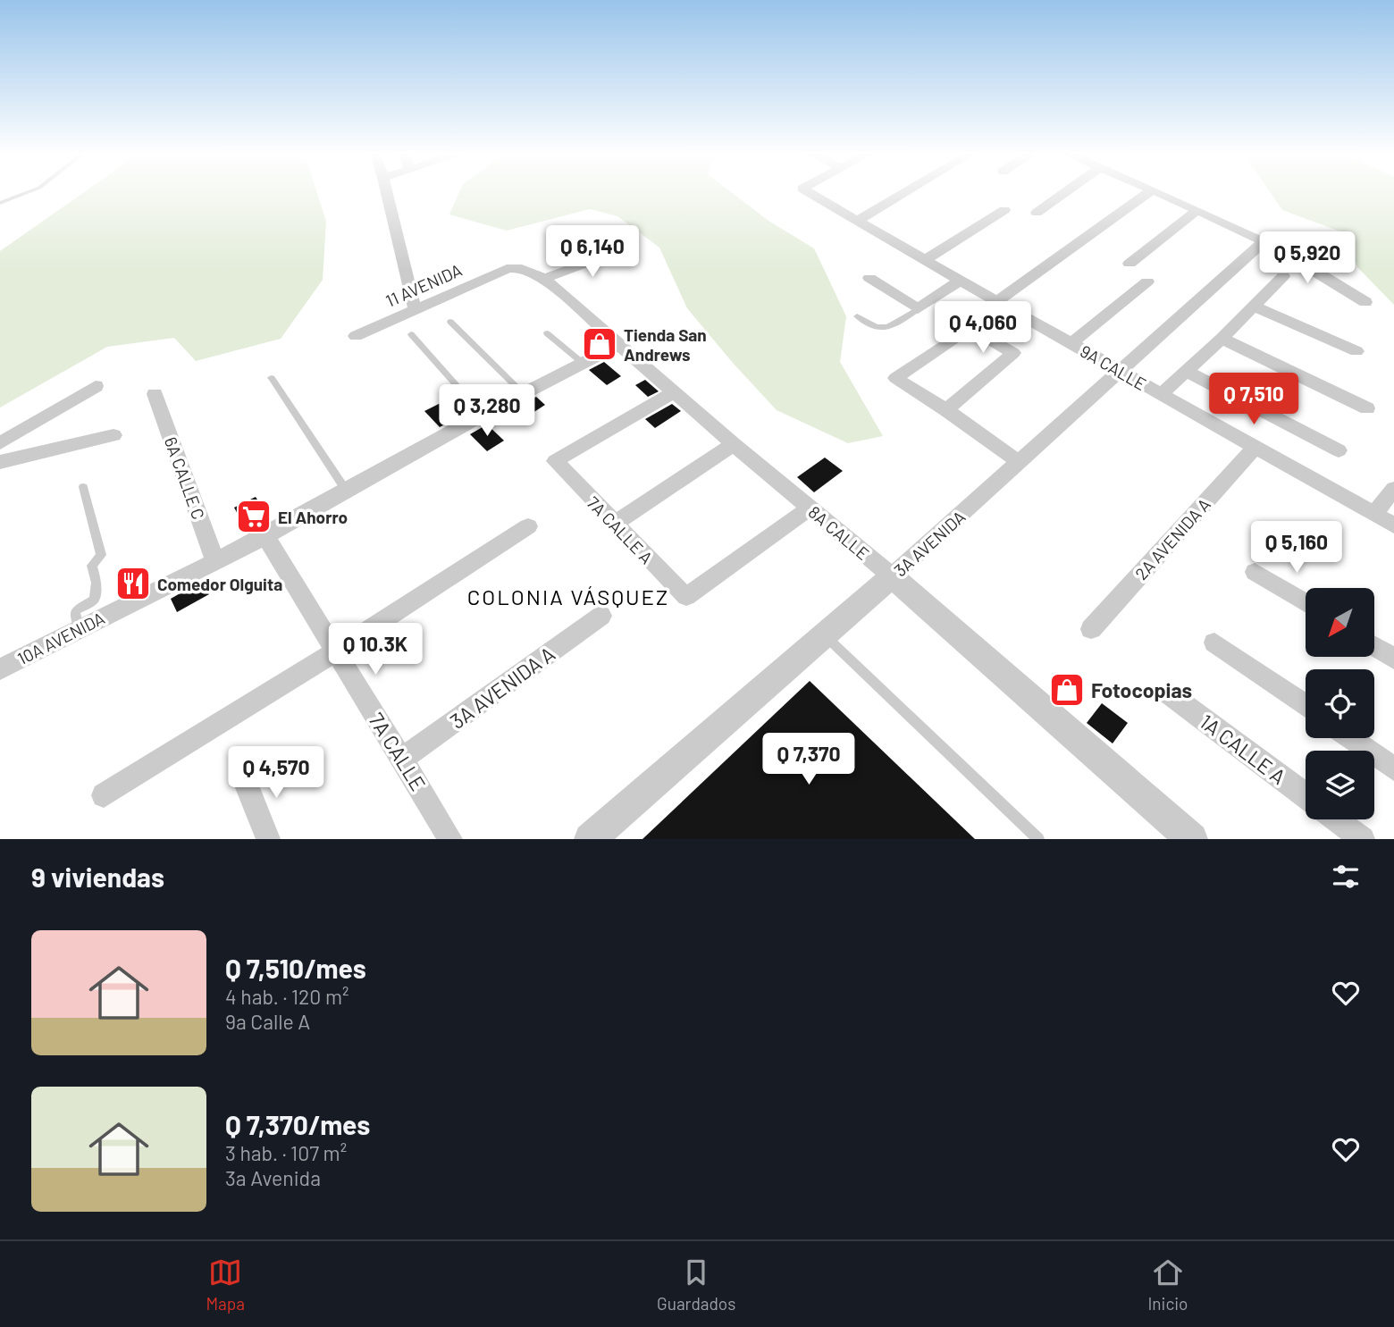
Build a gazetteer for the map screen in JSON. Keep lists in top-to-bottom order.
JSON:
{
  "streets": {
    "street": [
      "11 AVENIDA",
      "9A CALLE",
      "6A CALLE C",
      "7A CALLE A",
      "8A CALLE",
      "2A AVENIDA A",
      "3A AVENIDA",
      "10A AVENIDA",
      "3A AVENIDA A",
      "1A CALLE A",
      "7A CALLE"
    ]
  },
  "crossings": [
    ["11 AVENIDA", "8A CALLE"],
    ["9A CALLE", "2A AVENIDA A"],
    ["9A CALLE", "3A AVENIDA"],
    ["6A CALLE C", "10A AVENIDA"],
    ["7A CALLE A", "8A CALLE"],
    ["8A CALLE", "3A AVENIDA"],
    ["8A CALLE", "10A AVENIDA"],
    ["10A AVENIDA", "7A CALLE"],
    ["3A AVENIDA A", "7A CALLE"]
  ],
  "districts": ["COLONIA VÁSQUEZ"],
  "places": {
    "shop": ["Tienda San Andrews", "Fotocopias"],
    "supermarket": ["El Ahorro"],
    "restaurant": ["Comedor Olguita"]
  },
  "north": "bottom left",
  "page": {
    "price": [
      "Q 6,140",
      "Q 5,920",
      "Q 4,060",
      "Q 7,510",
      "Q 3,280",
      "Q 5,160",
      "Q 10.3K",
      "Q 7,370",
      "Q 4,570"
    ],
    "heading": "9 viviendas",
    "list": [
      {
        "name": "Q 7,510/mes",
        "note": "4 hab. · 120 m² · 9a Calle A"
      },
      {
        "name": "Q 7,370/mes",
        "note": "3 hab. · 107 m² · 3a Avenida"
      }
    ],
    "tabs": ["Mapa", "Guardados", "Inicio"]
  }
}
